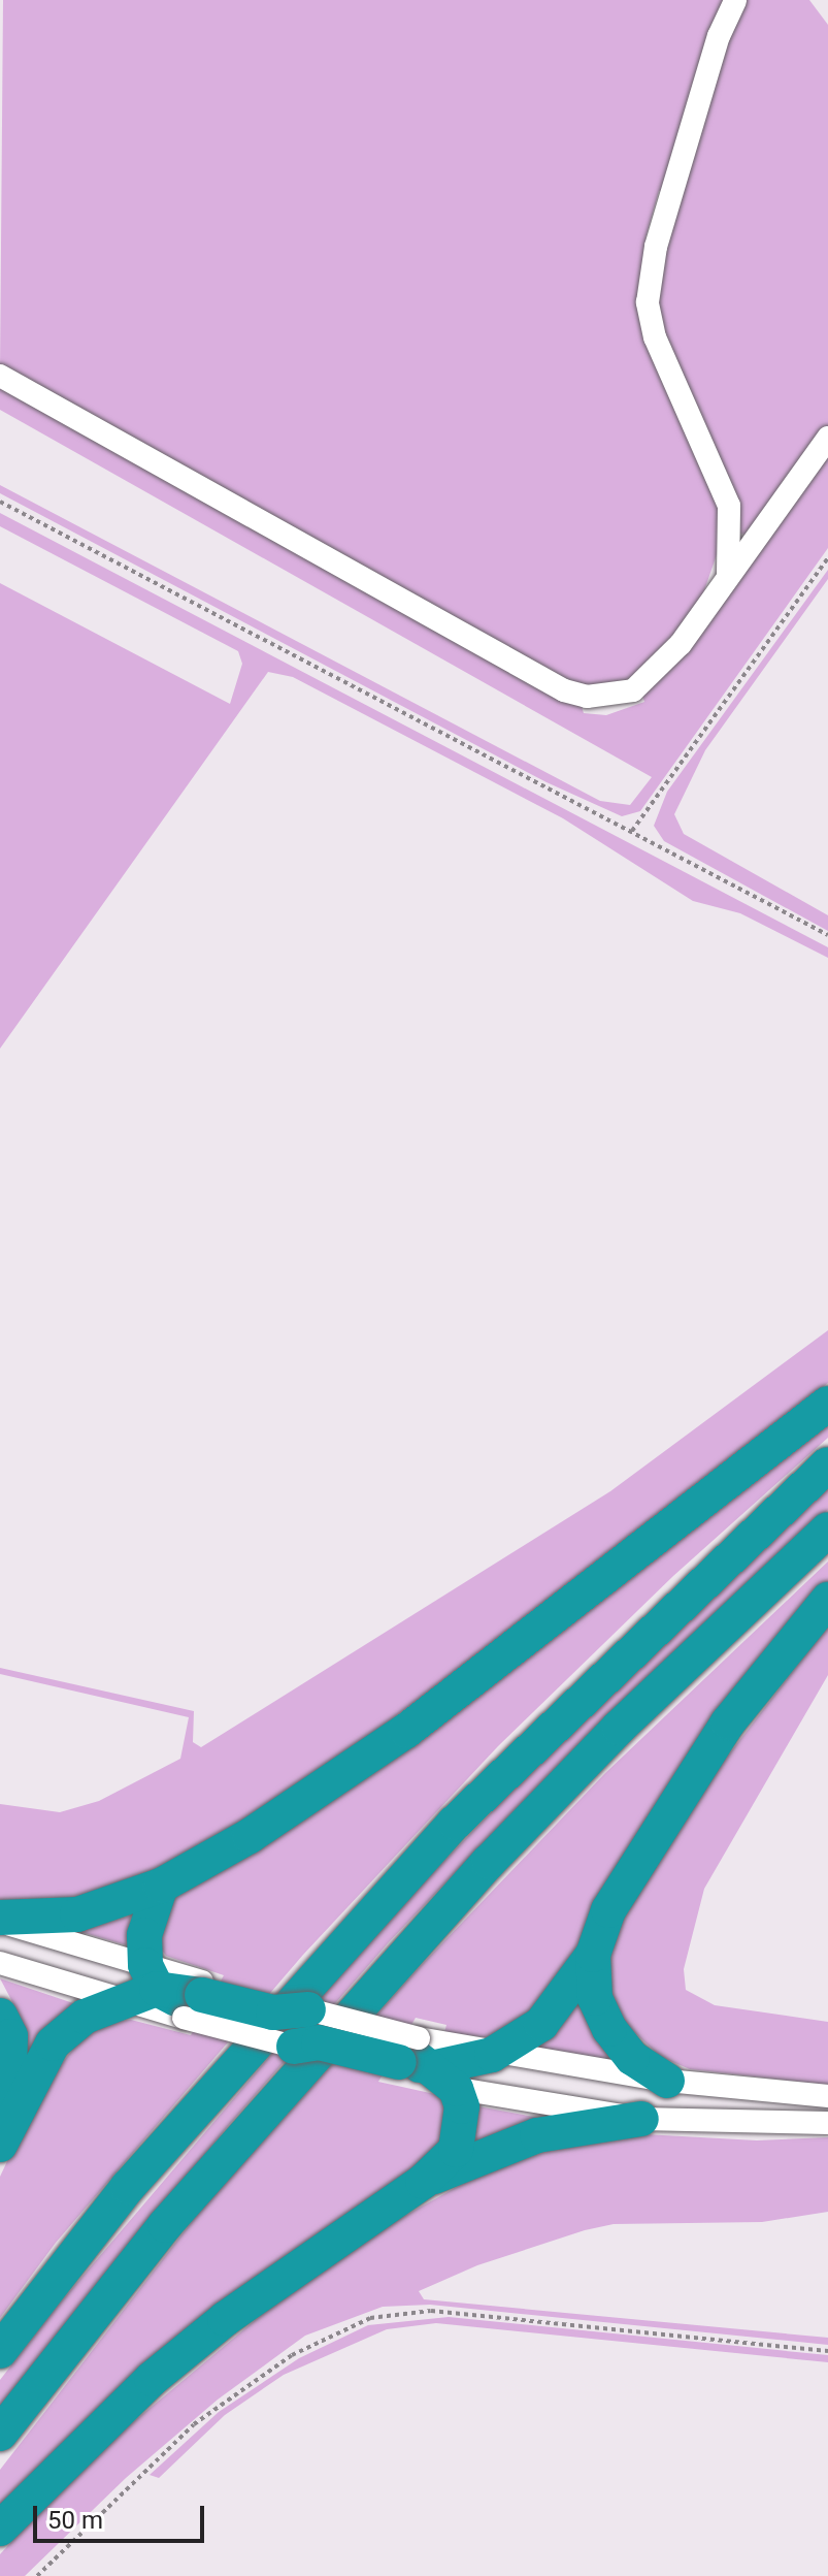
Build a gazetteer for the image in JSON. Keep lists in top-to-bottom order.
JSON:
{
  "scale_bar": "50 m"
}
